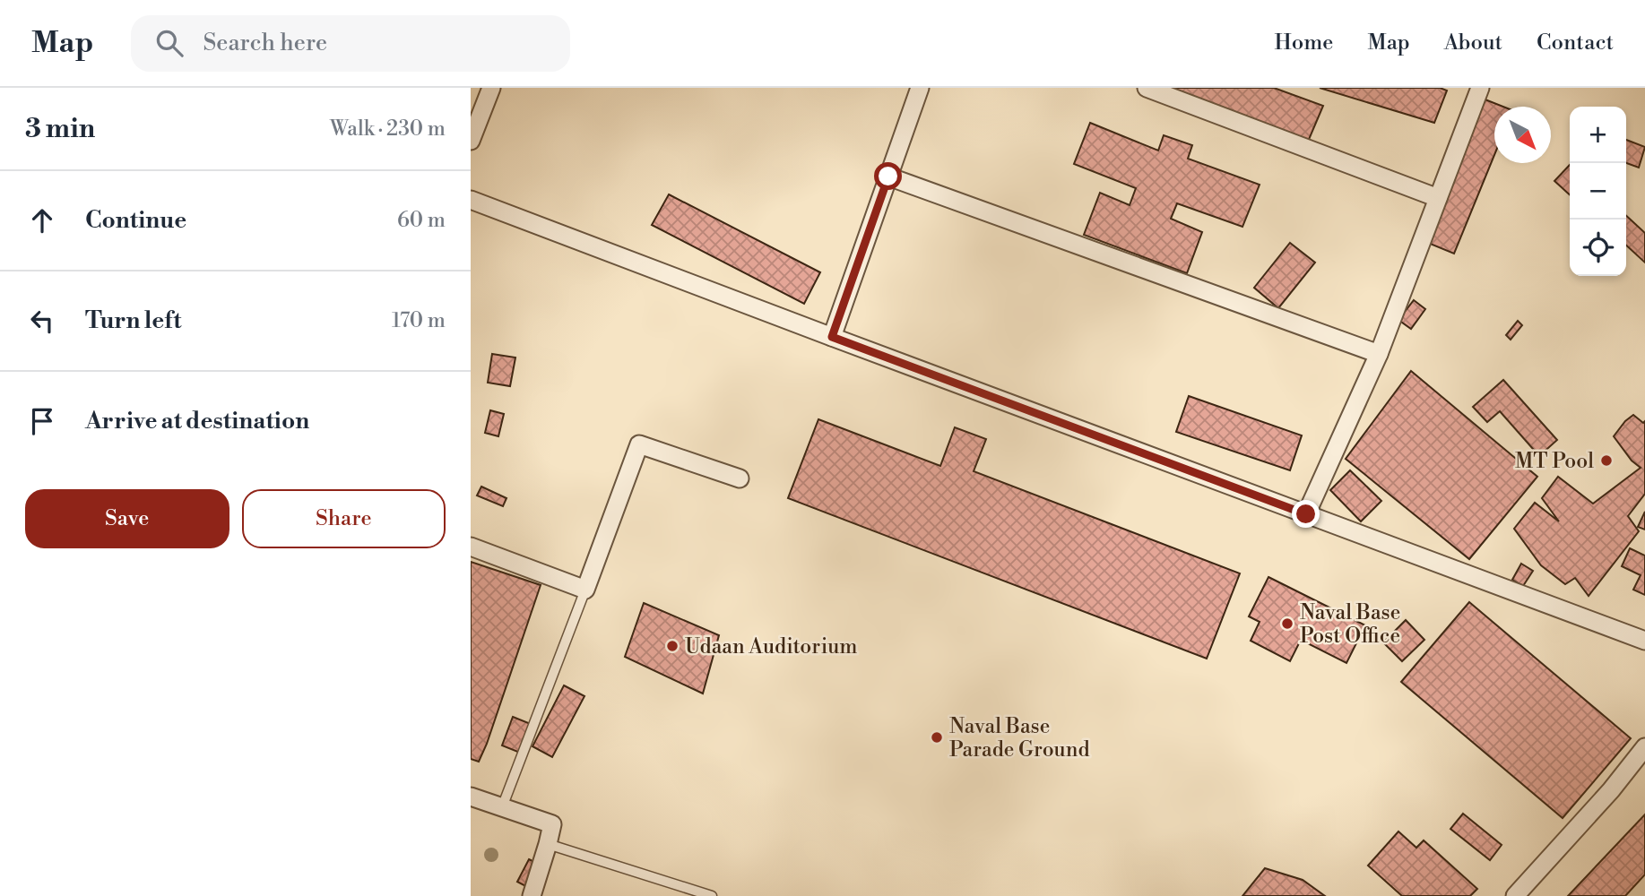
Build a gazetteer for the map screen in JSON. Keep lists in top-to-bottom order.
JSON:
{
  "places": [
    "MT Pool",
    "Naval Base Post Office",
    "Udaan Auditorium",
    "Naval Base Parade Ground"
  ],
  "north": "bottom right",
  "page": {
    "header": "Map",
    "search": "Search here",
    "nav": [
      "Home",
      "Map",
      "About",
      "Contact"
    ],
    "heading": ["3 min", "Walk · 230 m"],
    "map_buttons": ["+", "−"],
    "list": [
      ["Continue", "60 m"],
      ["Turn left", "170 m"],
      "Arrive at destination"
    ],
    "buttons": ["Save", "Share"]
  }
}
